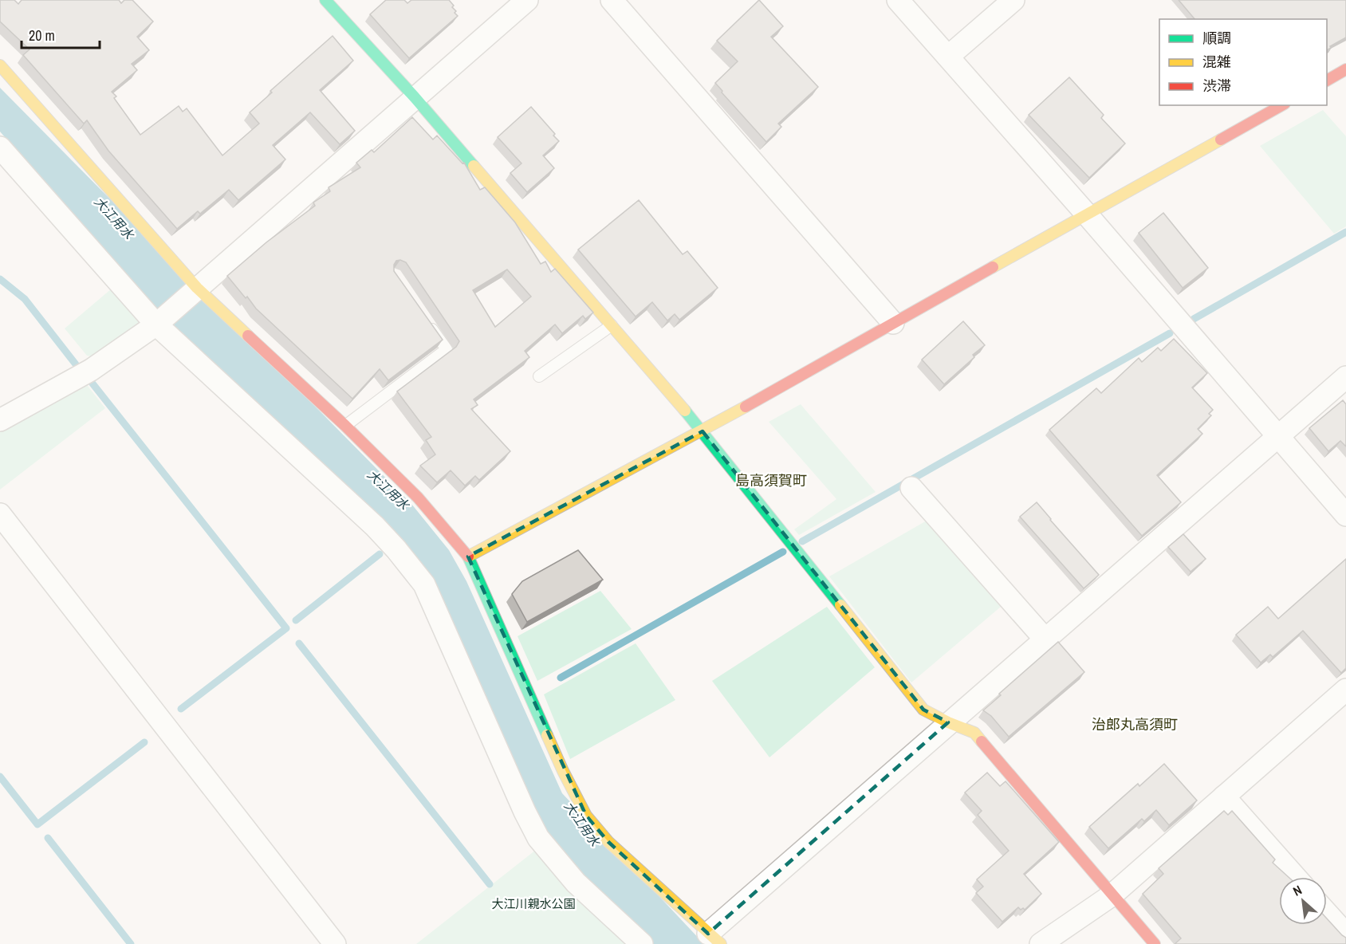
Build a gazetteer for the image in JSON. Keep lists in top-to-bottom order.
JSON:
{
  "districts": ["島高須賀町", "治郎丸高須町"],
  "water": ["大江用水"],
  "parks": ["大江川親水公園"],
  "legend": ["順調", "混雑", "渋滞"],
  "scale_bar": "20 m",
  "north": "top left"
}
